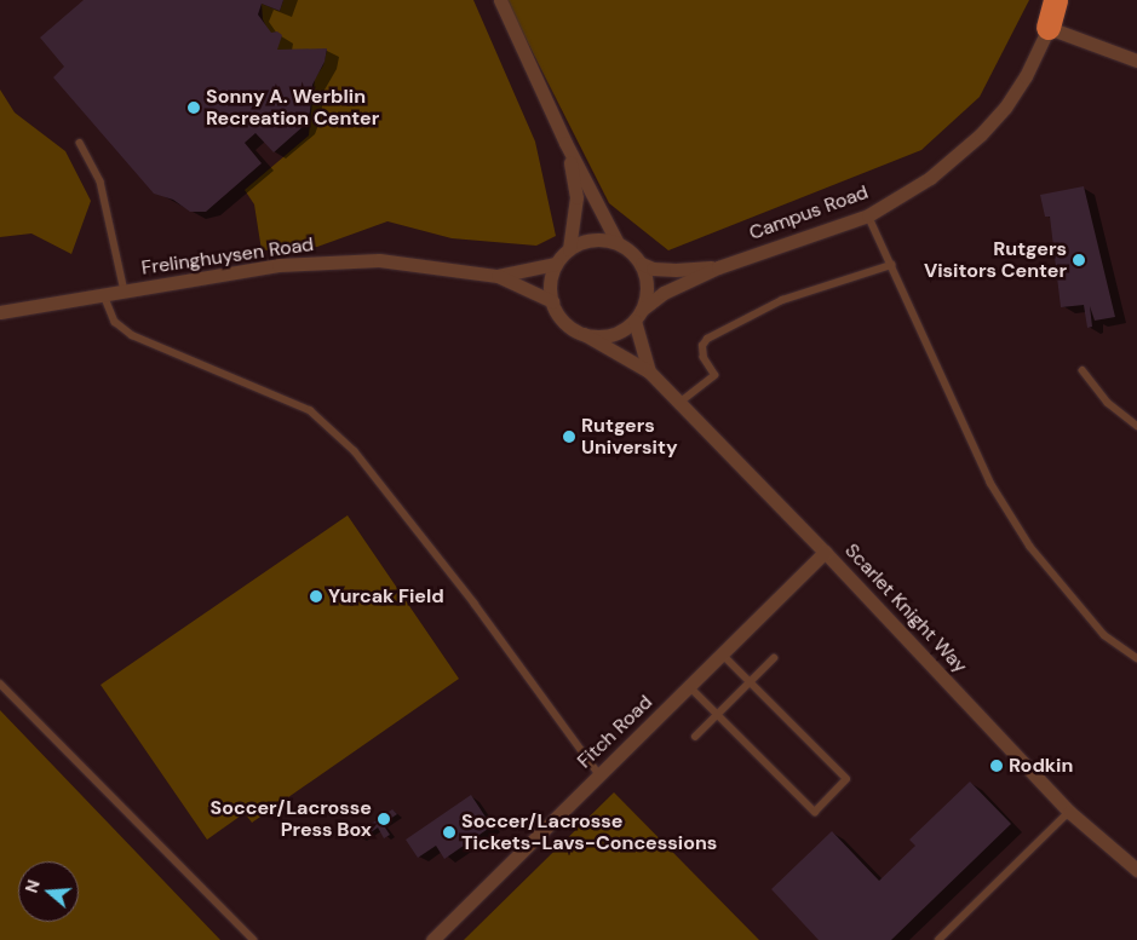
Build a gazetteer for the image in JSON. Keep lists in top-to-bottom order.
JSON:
{
  "streets": {
    "street": [
      "Campus Road",
      "Frelinghuysen Road",
      "Scarlet Knight Way",
      "Fitch Road"
    ]
  },
  "crossings": [
    ["Campus Road", "Frelinghuysen Road"],
    ["Scarlet Knight Way", "Fitch Road"]
  ],
  "places": [
    "Sonny A. Werblin Recreation Center",
    "Rutgers Visitors Center",
    "Rutgers University",
    "Yurcak Field",
    "Rodkin",
    "Soccer/Lacrosse Press Box",
    "Soccer/Lacrosse Tickets-Lavs-Concessions"
  ],
  "north": "left"
}
